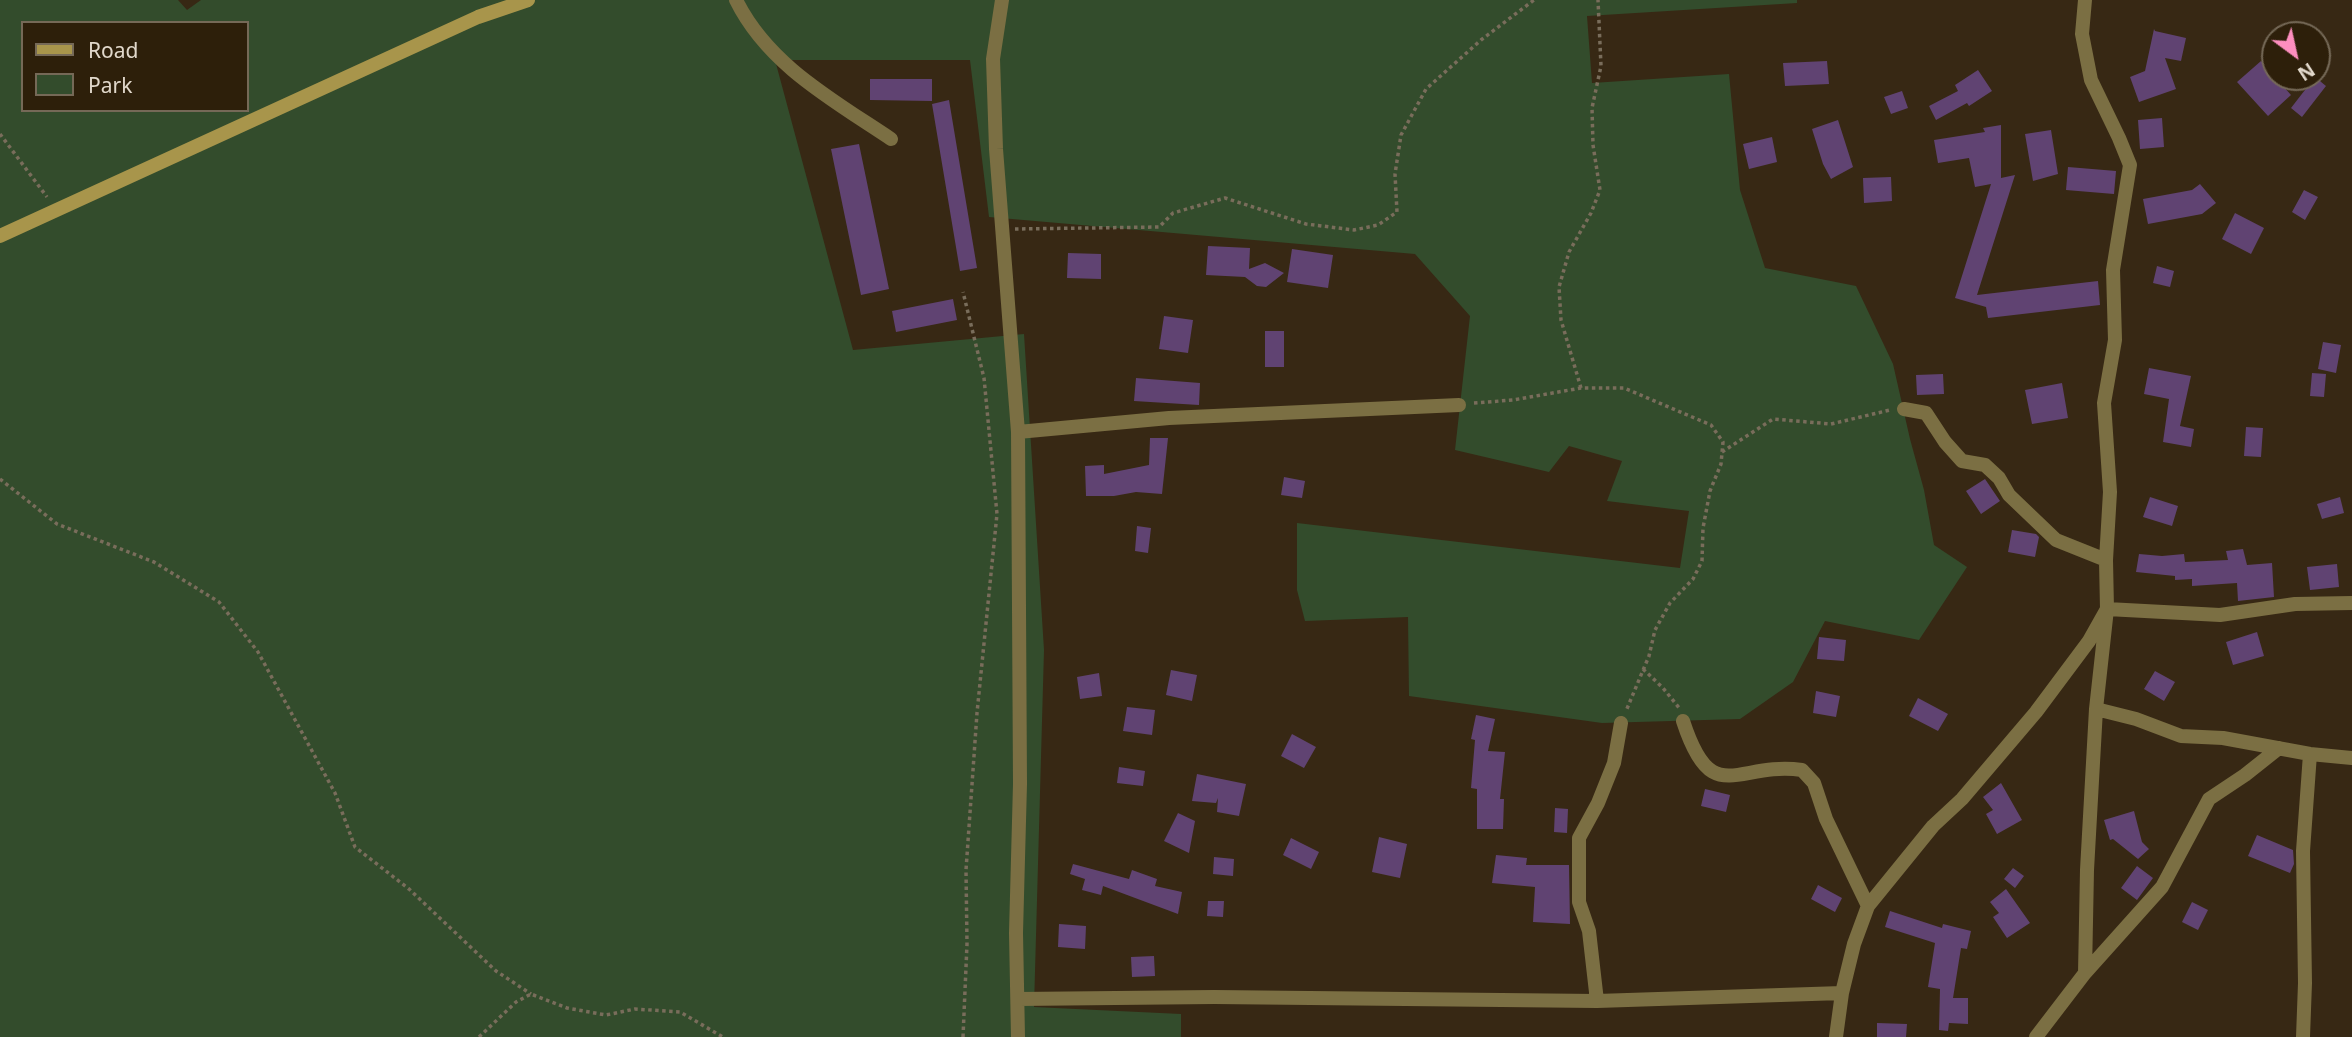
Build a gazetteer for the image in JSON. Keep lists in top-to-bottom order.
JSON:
{
  "legend": ["Road", "Park"],
  "north": "bottom right"
}
